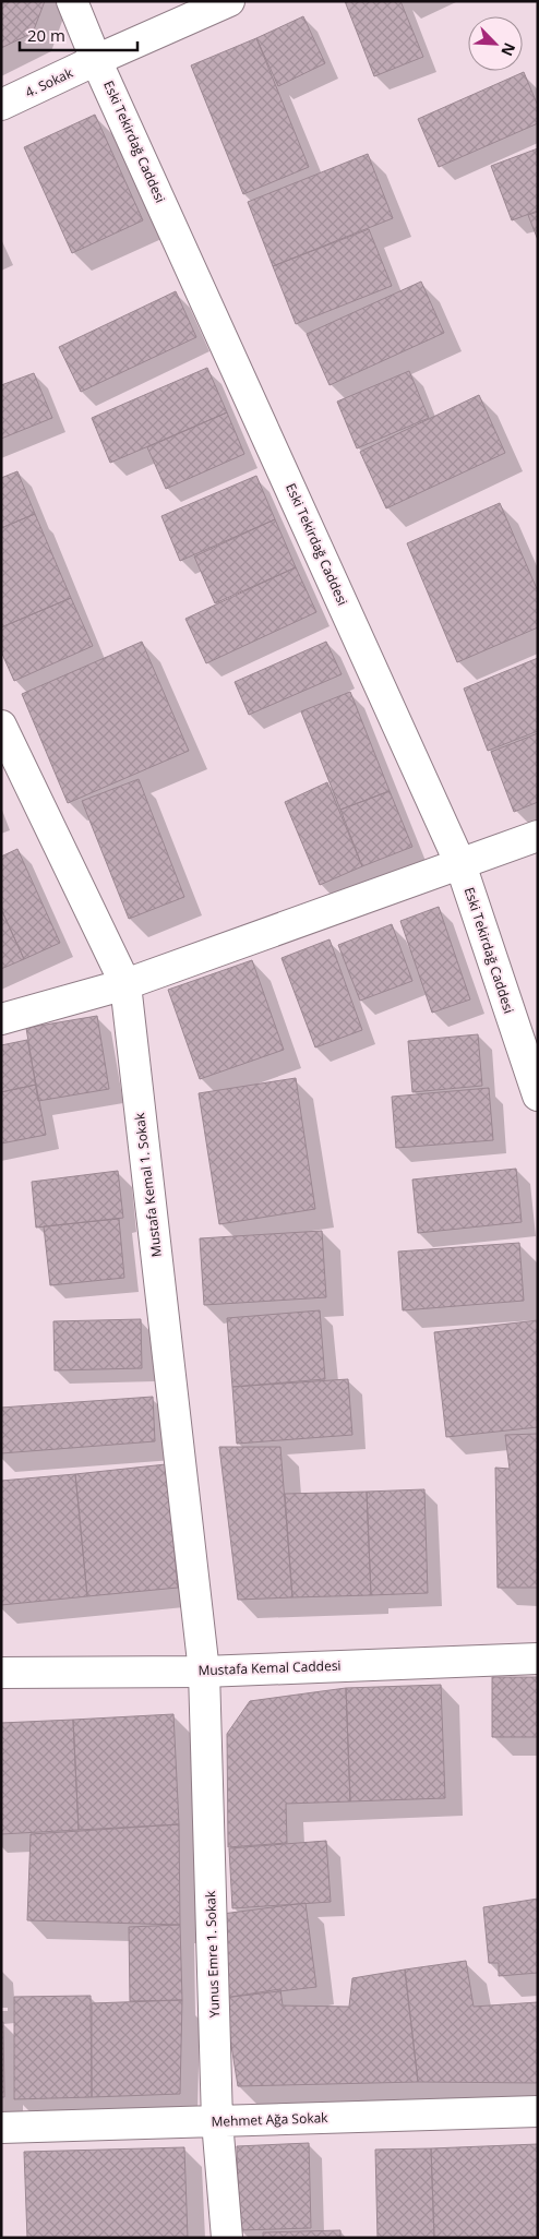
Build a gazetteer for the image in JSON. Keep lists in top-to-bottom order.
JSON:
{
  "streets": {
    "street": [
      "4. Sokak",
      "Eski Tekirdağ Caddesi",
      "Mustafa Kemal 1. Sokak",
      "Mustafa Kemal Caddesi",
      "Yunus Emre 1. Sokak",
      "Mehmet Ağa Sokak"
    ]
  },
  "crossings": [
    ["4. Sokak", "Eski Tekirdağ Caddesi"],
    ["Mustafa Kemal 1. Sokak", "Mustafa Kemal Caddesi"],
    ["Mustafa Kemal 1. Sokak", "Yunus Emre 1. Sokak"],
    ["Mustafa Kemal Caddesi", "Yunus Emre 1. Sokak"],
    ["Yunus Emre 1. Sokak", "Mehmet Ağa Sokak"]
  ],
  "scale_bar": "20 m",
  "north": "bottom right"
}
